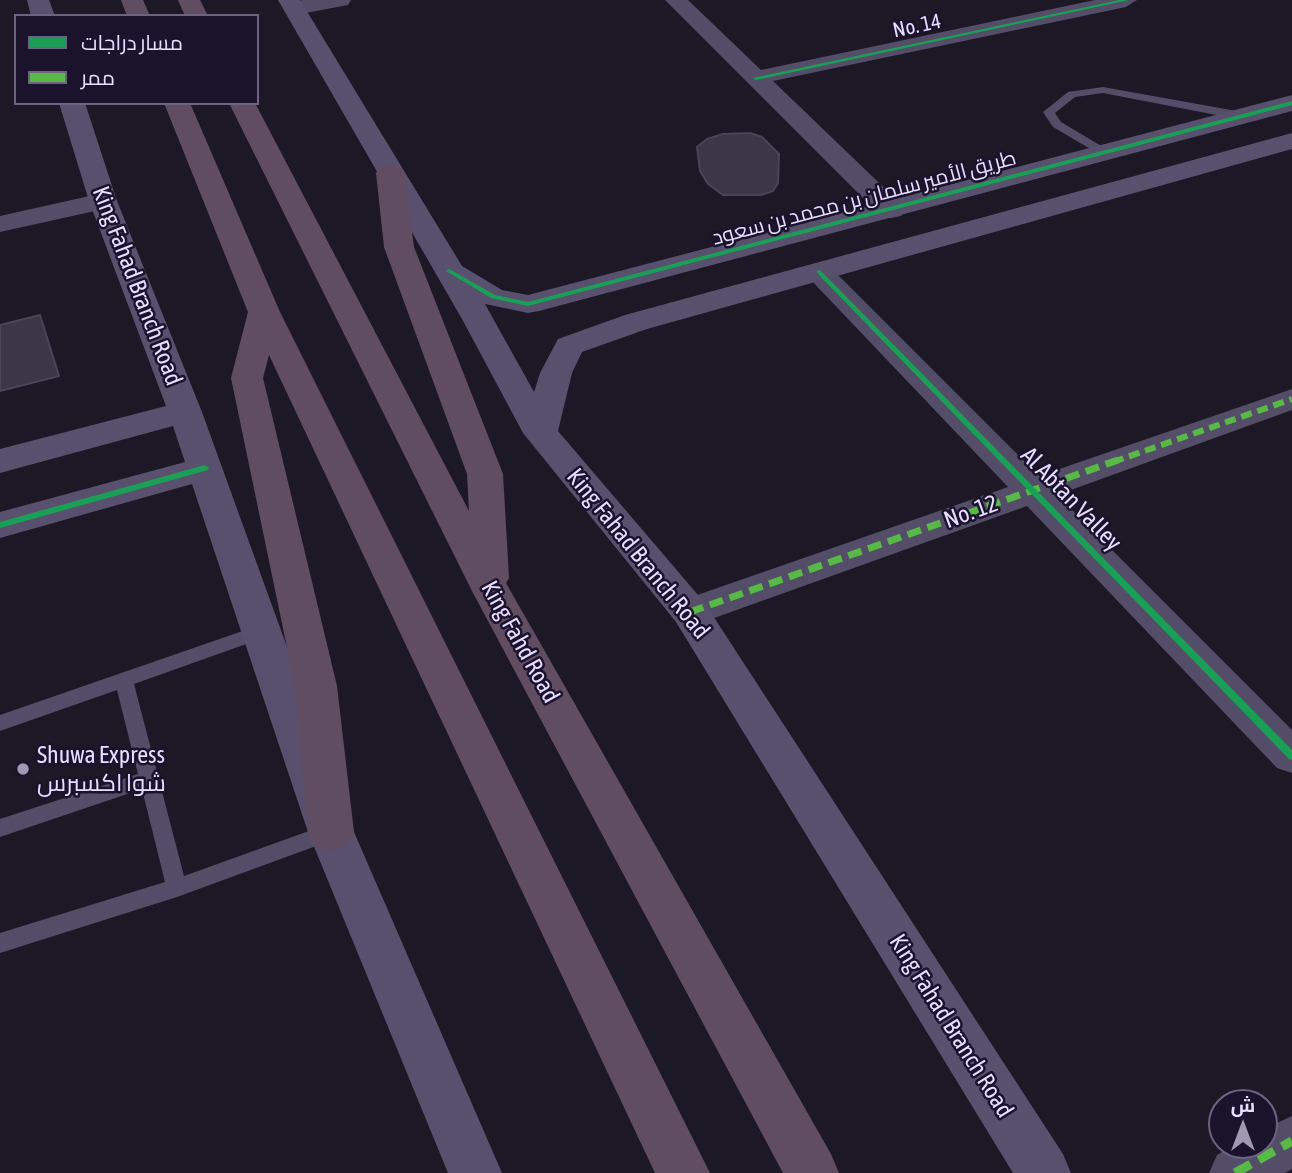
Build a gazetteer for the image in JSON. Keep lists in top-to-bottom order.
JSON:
{
  "streets": {
    "highway": ["King Fahd Road"],
    "main road": ["طريق الأمير سلمان بن محمد بن سعود", "King Fahad Branch Road"],
    "street": ["No. 14", "Al Abtan Valley", "No. 12"]
  },
  "crossings": [
    ["طريق الأمير سلمان بن محمد بن سعود", "King Fahad Branch Road"],
    ["King Fahad Branch Road", "No. 12"],
    ["Al Abtan Valley", "No. 12"]
  ],
  "places": ["Shuwa Express شوا اكسبرس"],
  "legend": ["مسار دراجات", "ممر"],
  "north": "top"
}
